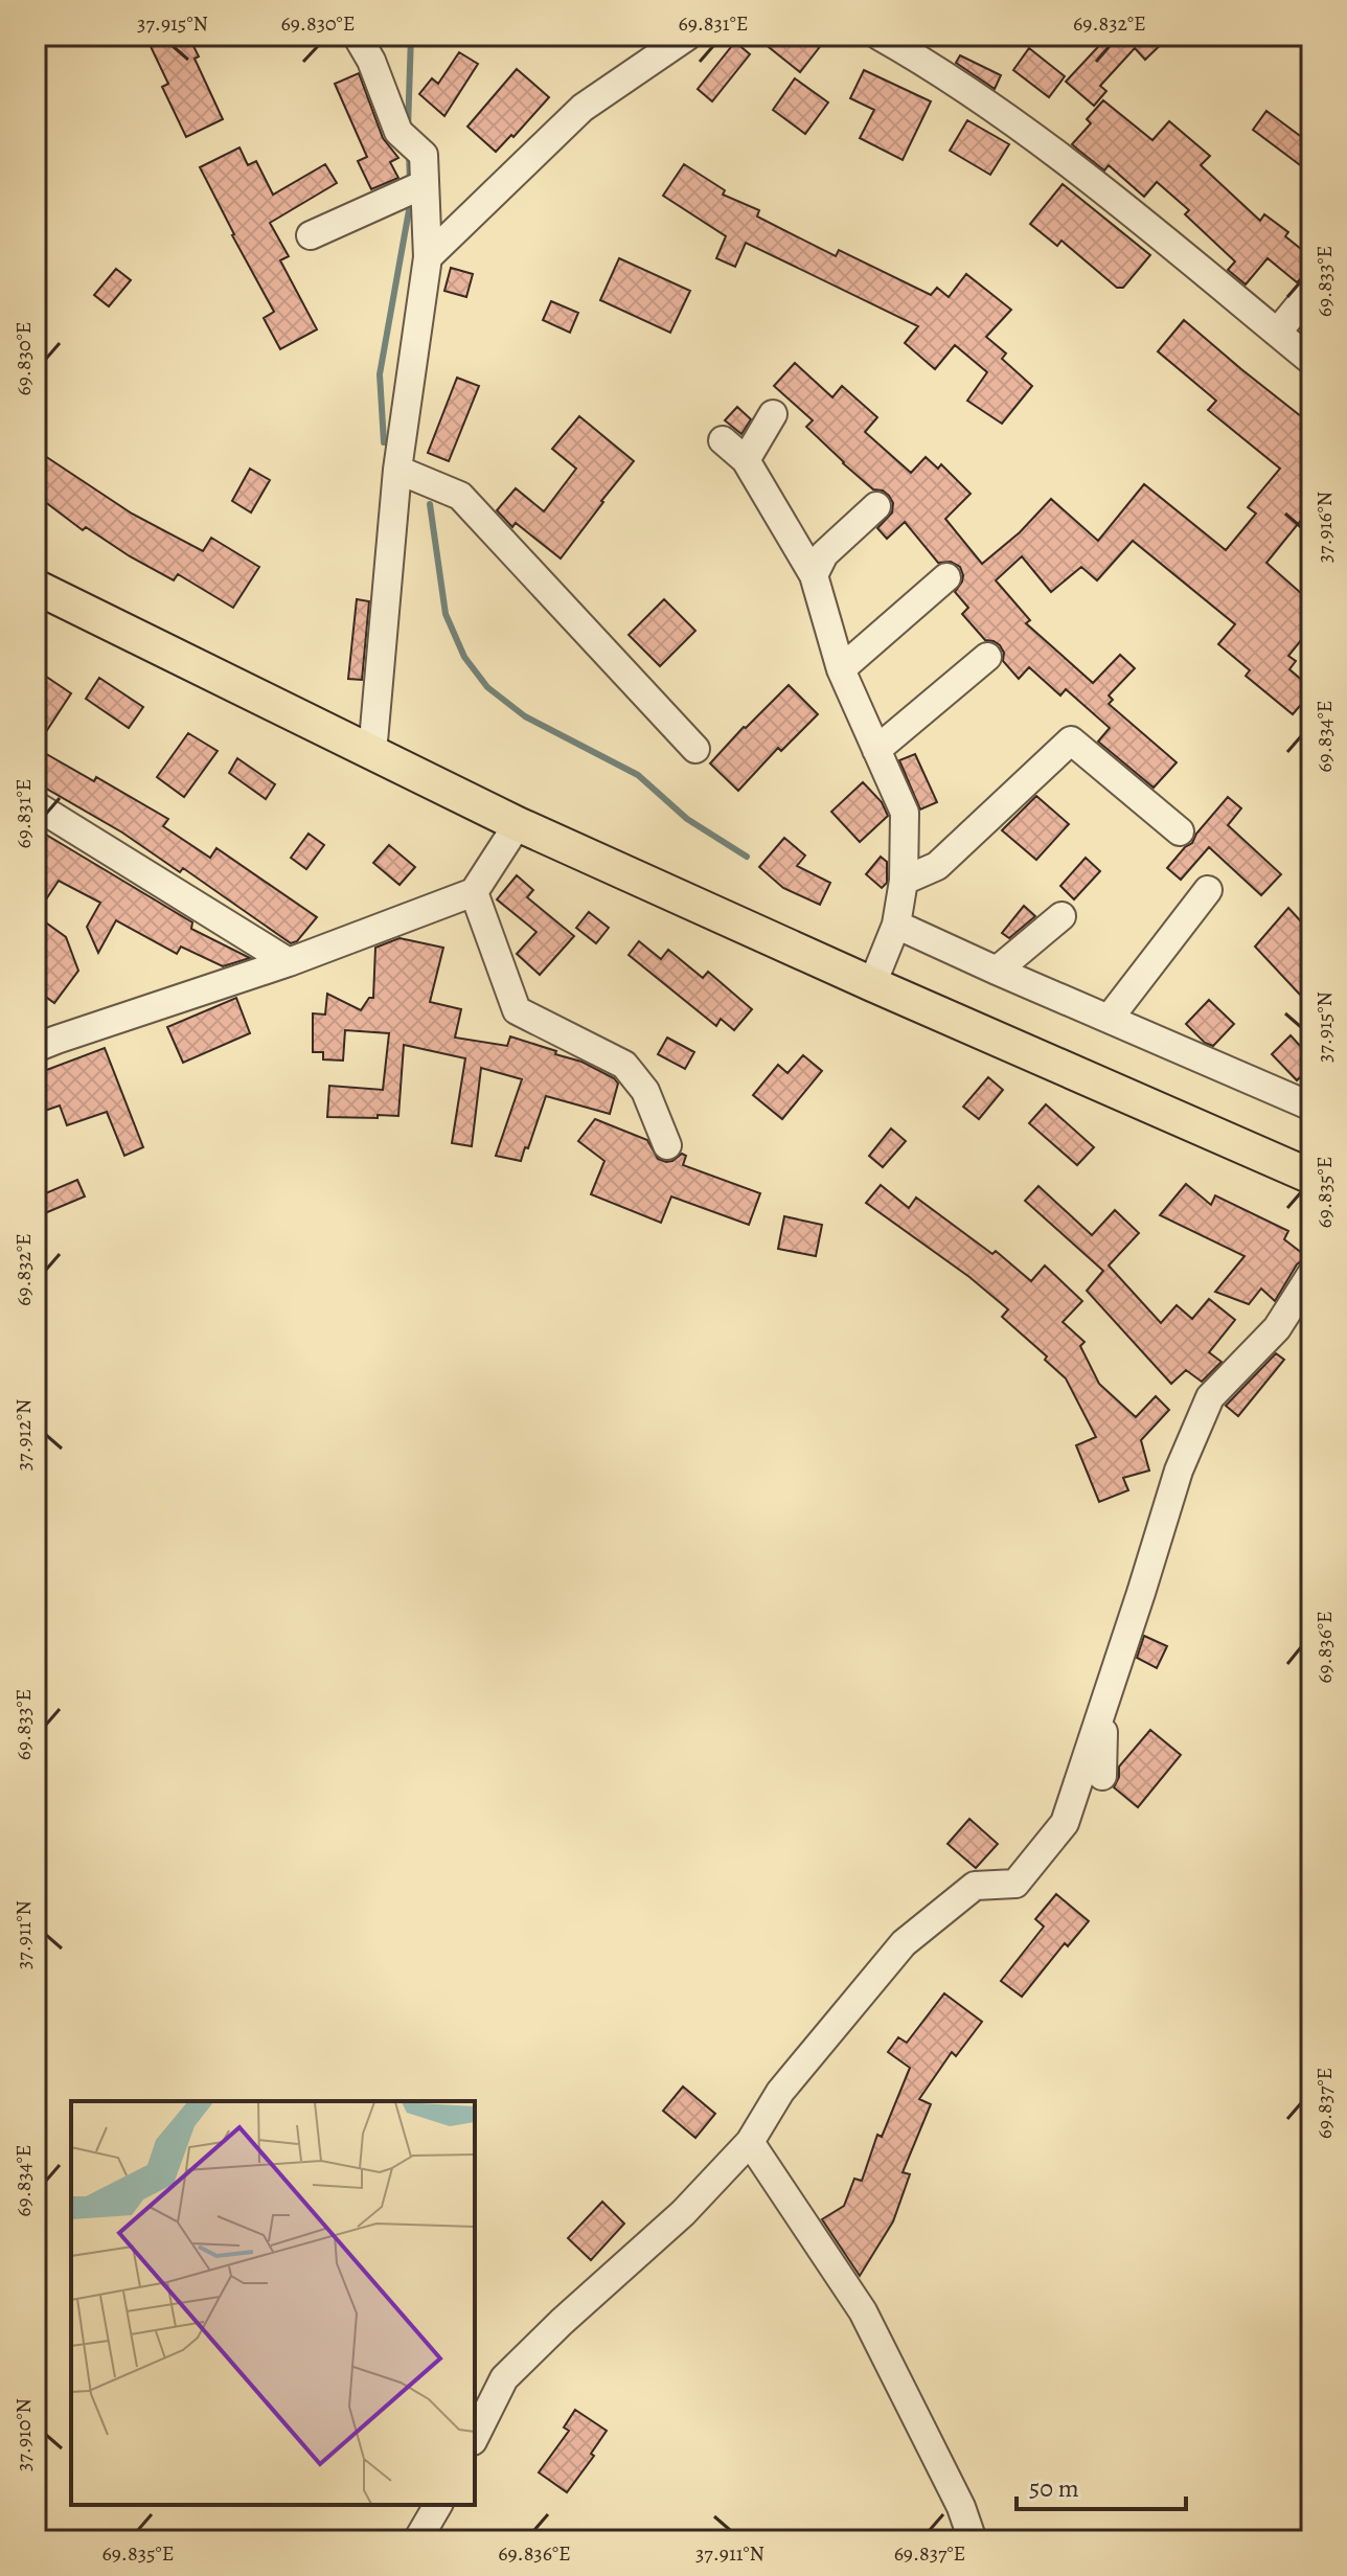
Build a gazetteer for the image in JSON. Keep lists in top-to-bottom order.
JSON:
{
  "scale_bar": "50 m",
  "coordinates": [
    "37.915°N",
    "69.830°E",
    "69.831°E",
    "69.832°E",
    "69.833°E",
    "37.916°N",
    "69.834°E",
    "69.835°E",
    "37.912°N",
    "69.836°E",
    "37.911°N",
    "69.837°E",
    "37.910°N"
  ]
}
